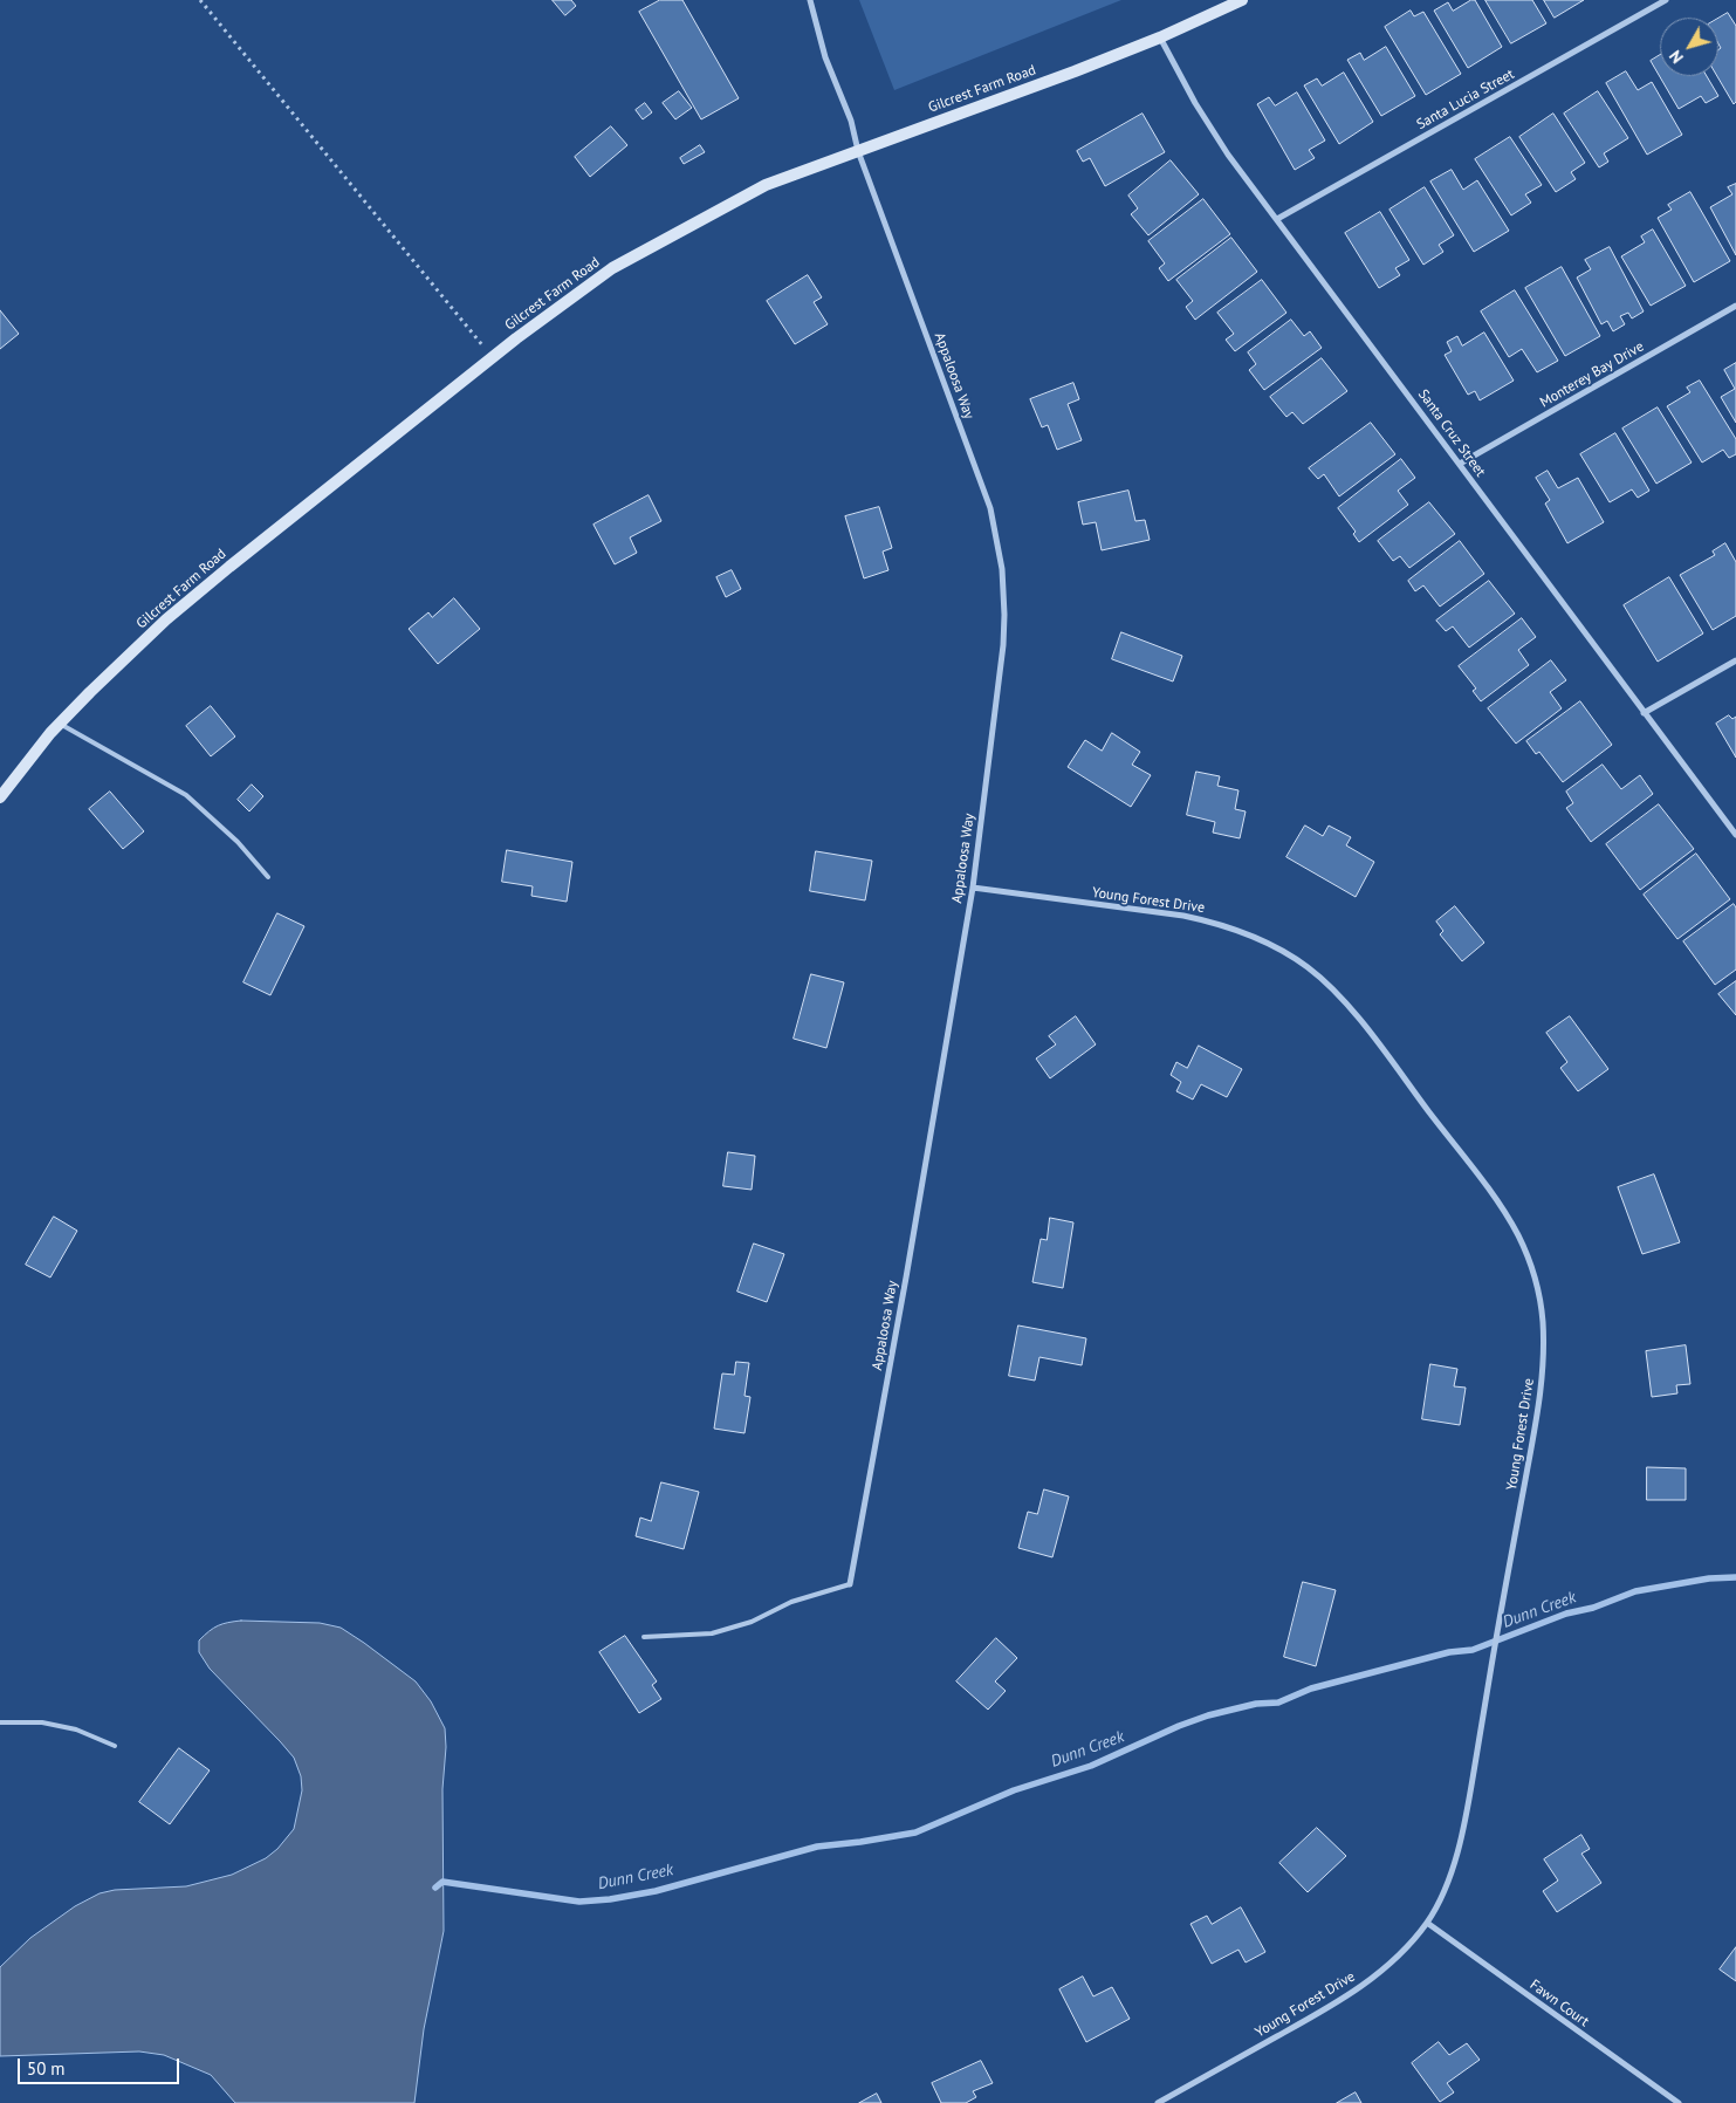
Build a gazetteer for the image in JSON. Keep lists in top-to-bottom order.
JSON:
{
  "streets": {
    "main road": ["Gilcrest Farm Road"],
    "street": [
      "Santa Lucia Street",
      "Monterey Bay Drive",
      "Appaloosa Way",
      "Santa Cruz Street",
      "Young Forest Drive",
      "Fawn Court"
    ]
  },
  "crossings": [
    ["Gilcrest Farm Road", "Appaloosa Way"],
    ["Gilcrest Farm Road", "Santa Cruz Street"],
    ["Santa Lucia Street", "Santa Cruz Street"],
    ["Monterey Bay Drive", "Santa Cruz Street"],
    ["Appaloosa Way", "Young Forest Drive"],
    ["Young Forest Drive", "Fawn Court"]
  ],
  "water": ["Dunn Creek"],
  "scale_bar": "50 m",
  "north": "bottom left"
}
